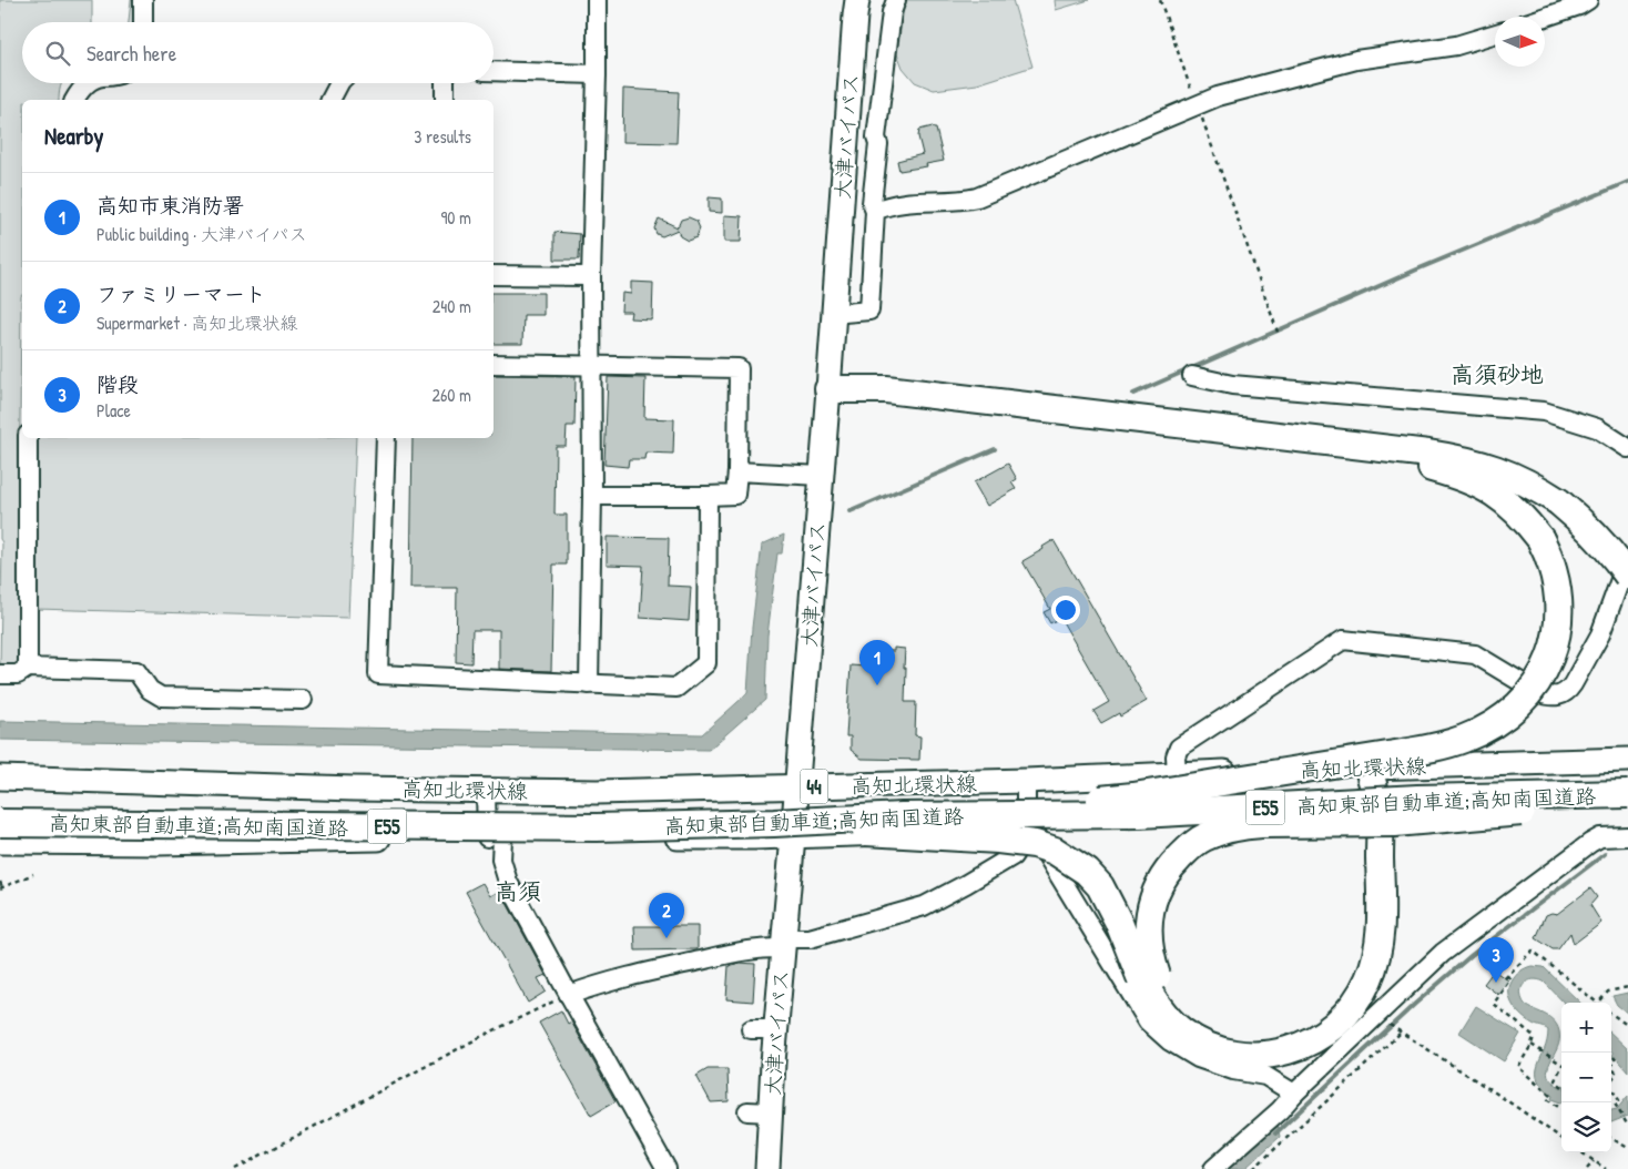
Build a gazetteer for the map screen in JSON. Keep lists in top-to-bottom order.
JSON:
{
  "streets": {
    "highway": ["高知東部自動車道;高知南国道路", "E55"],
    "main road": ["大津バイパス", "高知北環状線", "44"]
  },
  "crossings": [
    ["大津バイパス", "高知北環状線"],
    ["大津バイパス", "44"],
    ["大津バイパス", "高知東部自動車道;高知南国道路"],
    ["44", "高知東部自動車道;高知南国道路"]
  ],
  "districts": ["高須砂地", "高須"],
  "north": "right",
  "page": {
    "search": "Search here",
    "heading": ["Nearby", "3 results"],
    "list": [
      {
        "mark": "1",
        "name": "高知市東消防署",
        "note": "Public building · 大津バイパス",
        "value": "90 m"
      },
      {
        "mark": "2",
        "name": "ファミリーマート",
        "note": "Supermarket · 高知北環状線",
        "value": "240 m"
      },
      {
        "mark": "3",
        "name": "階段",
        "note": "Place",
        "value": "260 m"
      }
    ],
    "pins": ["1", "2", "3"],
    "map_buttons": ["+", "−"]
  }
}
